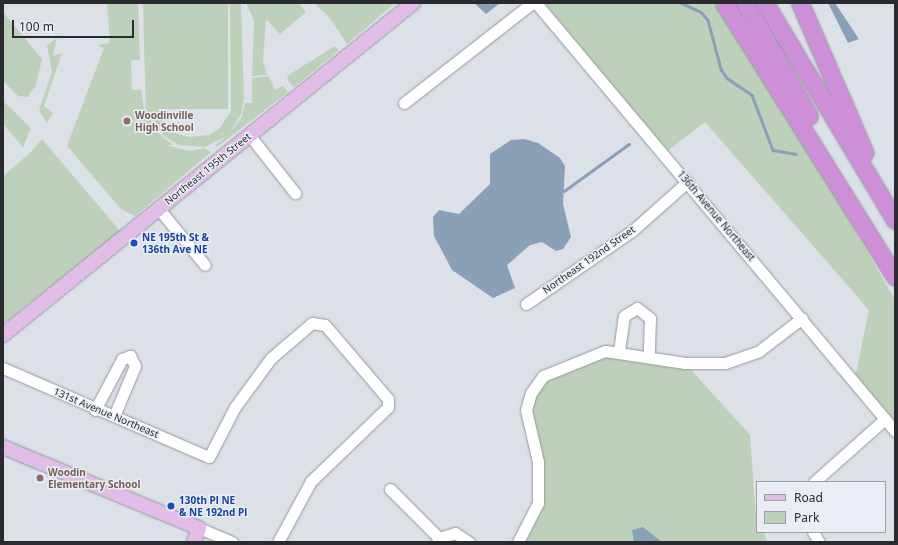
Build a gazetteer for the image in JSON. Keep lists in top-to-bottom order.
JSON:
{
  "streets": {
    "main road": ["Northeast 195th Street"],
    "street": ["136th Avenue Northeast", "Northeast 192nd Street", "131st Avenue Northeast"]
  },
  "crossings": [
    ["136th Avenue Northeast", "Northeast 192nd Street"]
  ],
  "places": [
    "Woodinville High School",
    "NE 195th St & 136th Ave NE",
    "Woodin Elementary School",
    "130th Pl NE & NE 192nd Pl"
  ],
  "legend": ["Road", "Park"],
  "scale_bar": "100 m"
}
